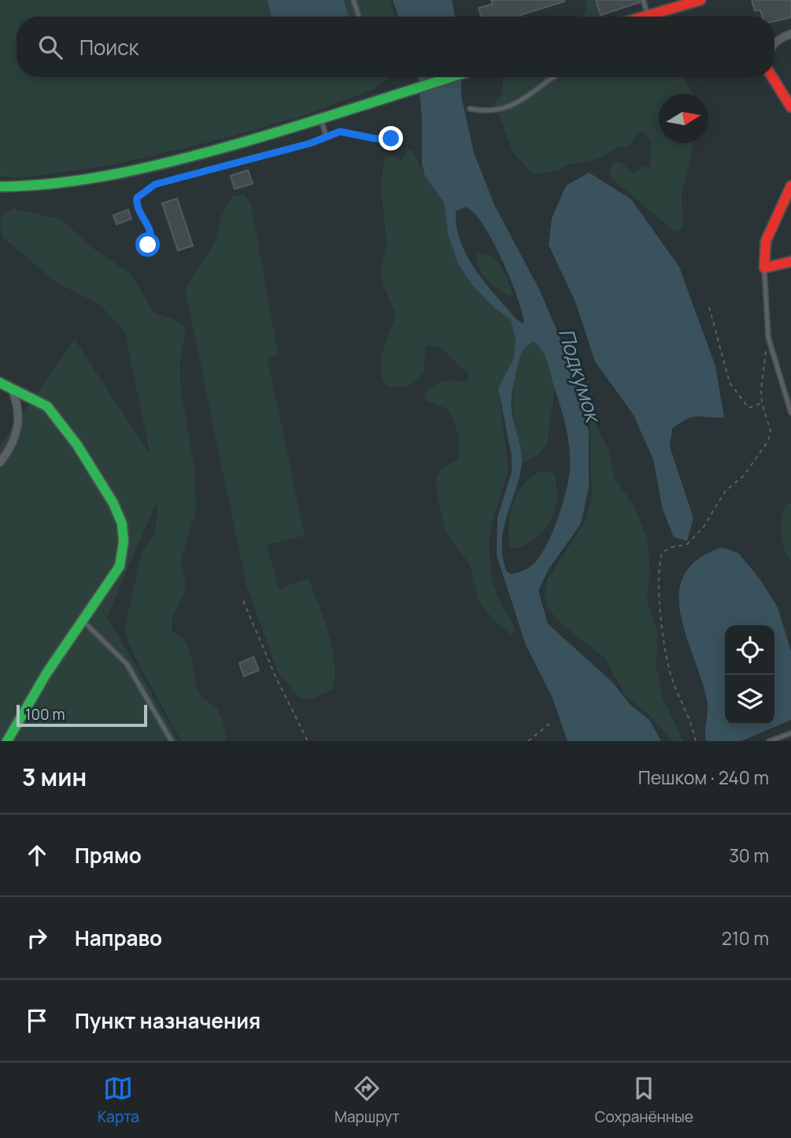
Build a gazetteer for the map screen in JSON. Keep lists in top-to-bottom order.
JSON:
{
  "water": ["Подкумок"],
  "scale_bar": "100 m",
  "north": "right",
  "page": {
    "search": "Поиск",
    "scale": "100 m",
    "heading": ["3 мин", "Пешком · 240 m"],
    "list": [
      ["Прямо", "30 m"],
      ["Направо", "210 m"],
      "Пункт назначения"
    ],
    "nav": ["Карта", "Маршрут", "Сохранённые"]
  }
}
